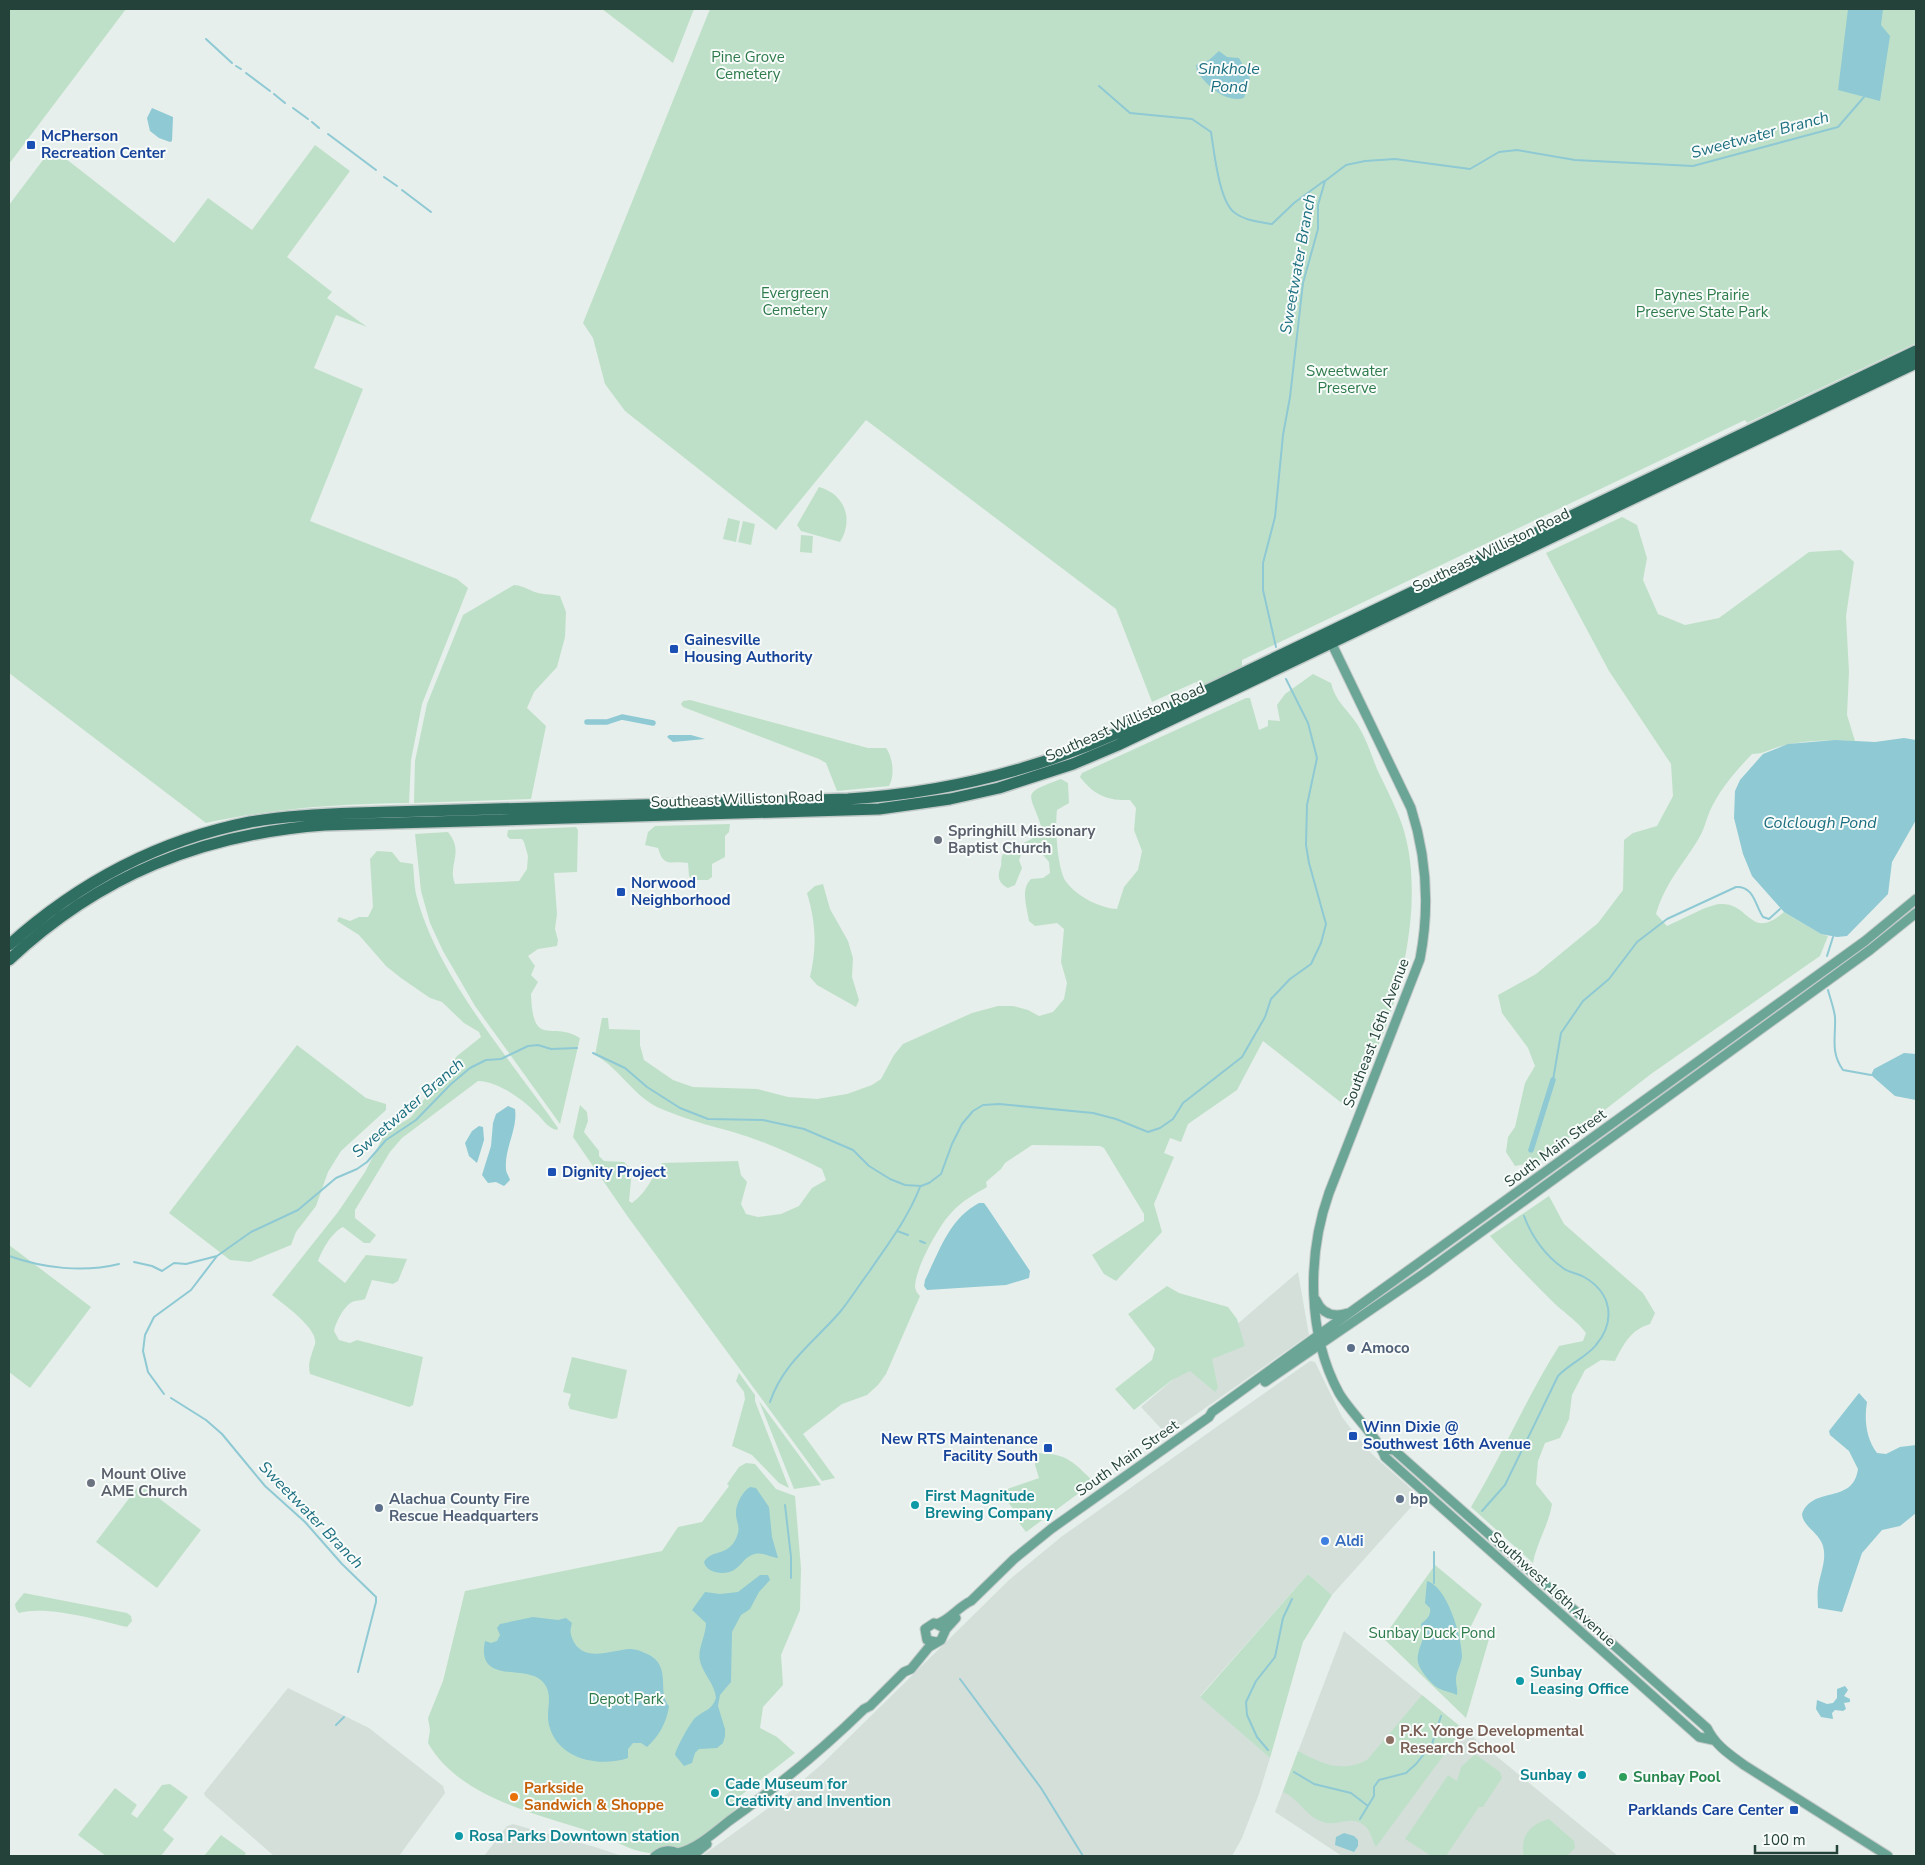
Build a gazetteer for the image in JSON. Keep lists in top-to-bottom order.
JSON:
{
  "streets": {
    "highway": ["Southeast Williston Road"],
    "main road": ["Southeast 16th Avenue", "South Main Street", "Southwest 16th Avenue"]
  },
  "crossings": [
    ["Southeast Williston Road", "Southeast 16th Avenue"],
    ["Southeast 16th Avenue", "South Main Street"],
    ["Southeast 16th Avenue", "Southwest 16th Avenue"],
    ["South Main Street", "Southwest 16th Avenue"]
  ],
  "water": ["Sinkhole Pond", "Sweetwater Branch", "Colclough Pond"],
  "parks": [
    "Pine Grove Cemetery",
    "Evergreen Cemetery",
    "Paynes Prairie Preserve State Park",
    "Sweetwater Preserve",
    "Sunbay Duck Pond",
    "Depot Park"
  ],
  "places": {
    "transit": [
      "McPherson Recreation Center",
      "Gainesville Housing Authority",
      "Norwood Neighborhood",
      "Dignity Project",
      "Winn Dixie @ Southwest 16th Avenue",
      "New RTS Maintenance Facility South",
      "Parklands Care Center"
    ],
    "other": [
      "Springhill Missionary Baptist Church",
      "Amoco",
      "Mount Olive AME Church",
      "bp",
      "First Magnitude Brewing Company",
      "Alachua County Fire Rescue Headquarters",
      "Aldi",
      "Sunbay Leasing Office",
      "P.K. Yonge Developmental Research School",
      "Sunbay",
      "Sunbay Pool",
      "Cade Museum for Creativity and Invention",
      "Parkside Sandwich & Shoppe",
      "Rosa Parks Downtown station"
    ]
  },
  "scale_bar": "100 m"
}
